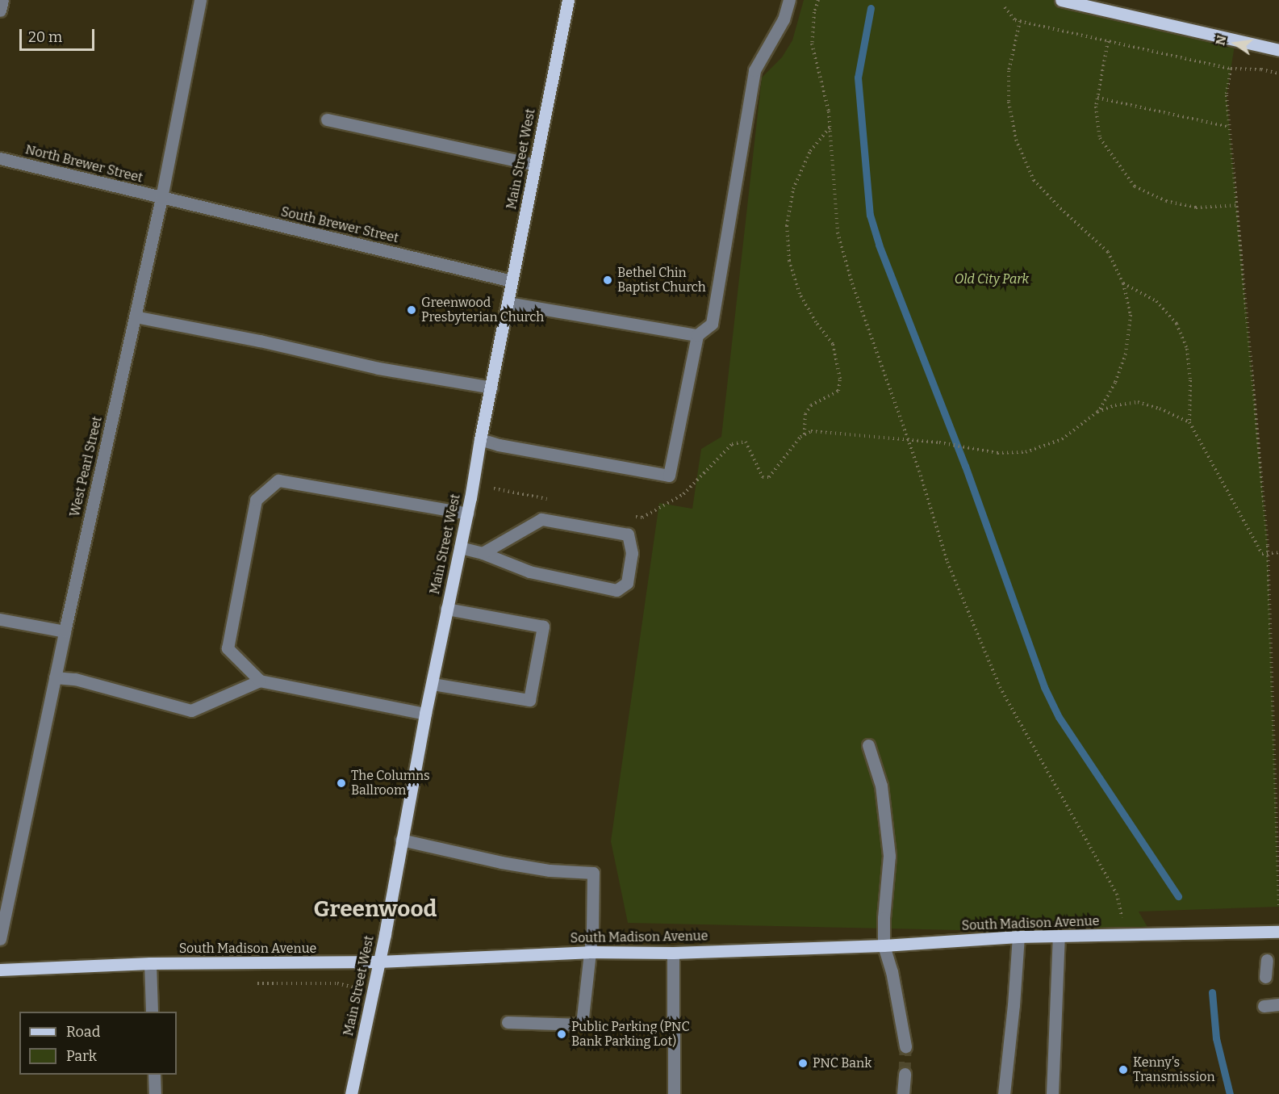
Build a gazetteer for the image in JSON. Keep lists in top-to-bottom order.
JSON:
{
  "streets": {
    "main road": ["Main Street West", "South Madison Avenue"],
    "street": ["North Brewer Street", "South Brewer Street", "West Pearl Street"]
  },
  "crossings": [
    ["Main Street West", "South Brewer Street"],
    ["Main Street West", "South Madison Avenue"],
    ["North Brewer Street", "South Brewer Street"],
    ["North Brewer Street", "West Pearl Street"],
    ["South Brewer Street", "West Pearl Street"]
  ],
  "districts": ["Greenwood"],
  "parks": ["Old City Park"],
  "places": [
    "Bethel Chin Baptist Church",
    "Greenwood Presbyterian Church",
    "The Columns Ballroom",
    "Public Parking (PNC Bank Parking Lot)",
    "PNC Bank",
    "Kenny's Transmission"
  ],
  "legend": ["Road", "Park"],
  "scale_bar": "20 m",
  "north": "left"
}
